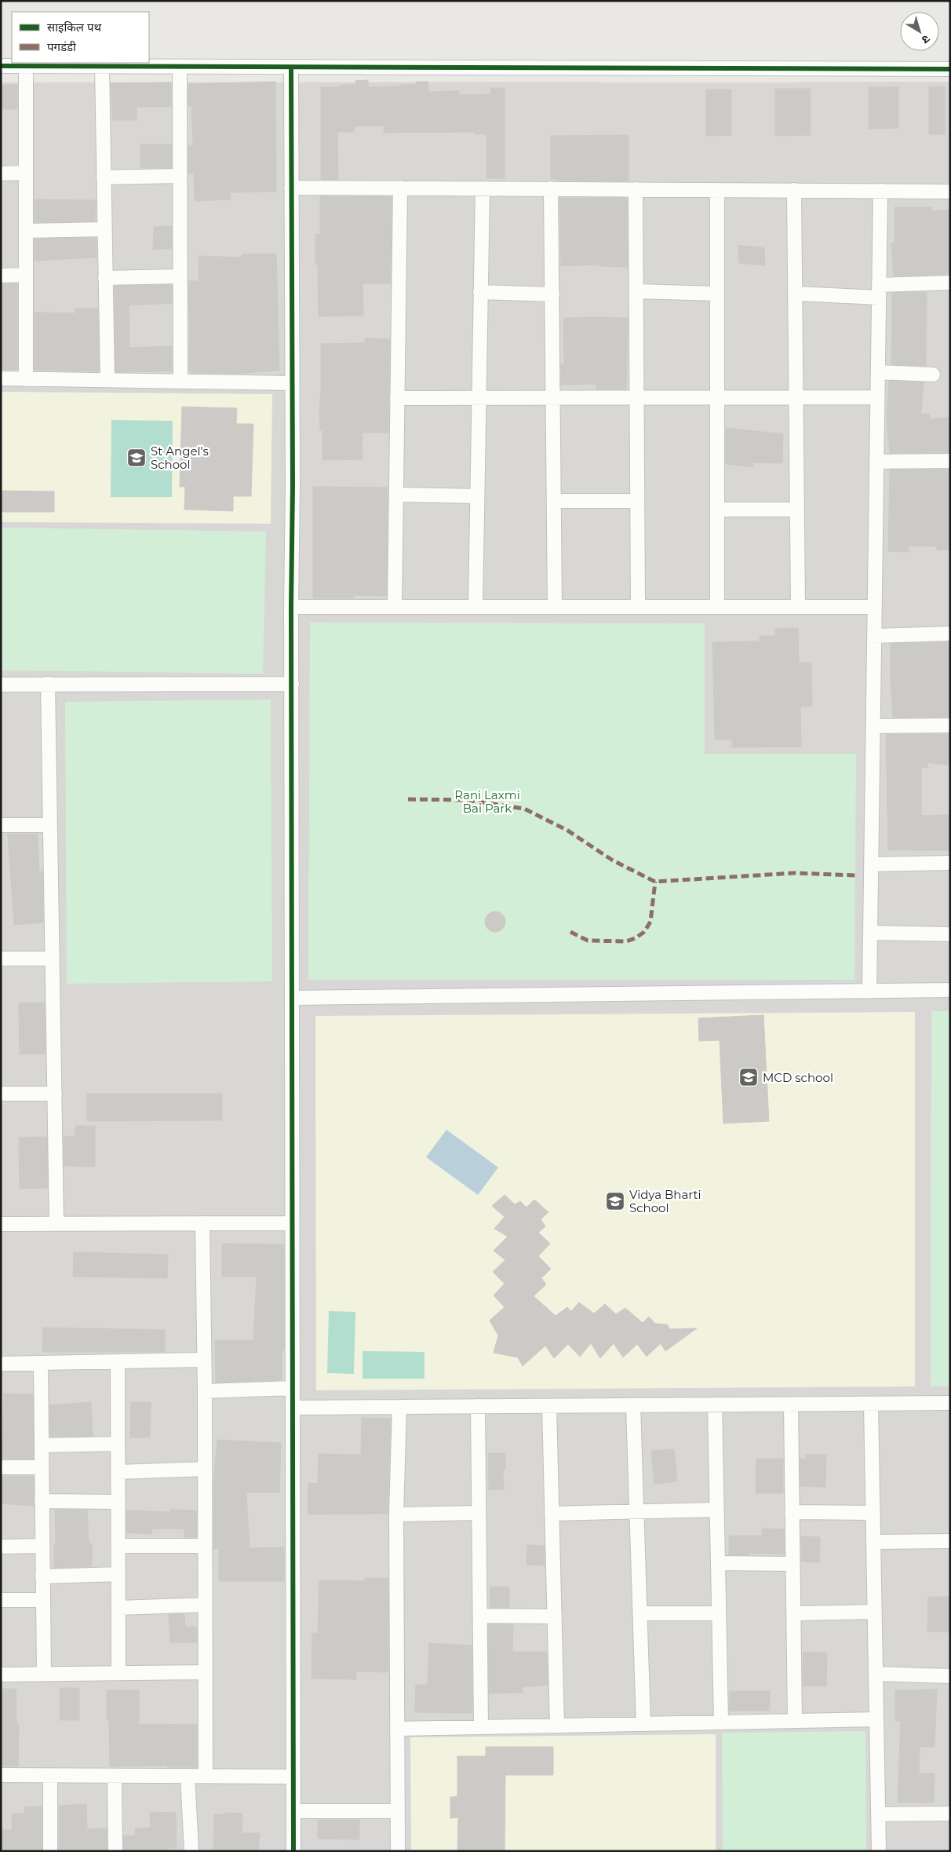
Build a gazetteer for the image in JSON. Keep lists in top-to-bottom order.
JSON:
{
  "parks": ["Rani Laxmi Bai Park"],
  "places": {
    "school or university": ["St Angel's School", "MCD school", "Vidya Bharti School"]
  },
  "legend": ["साइकिल पथ", "पगडंडी"],
  "north": "bottom right"
}
